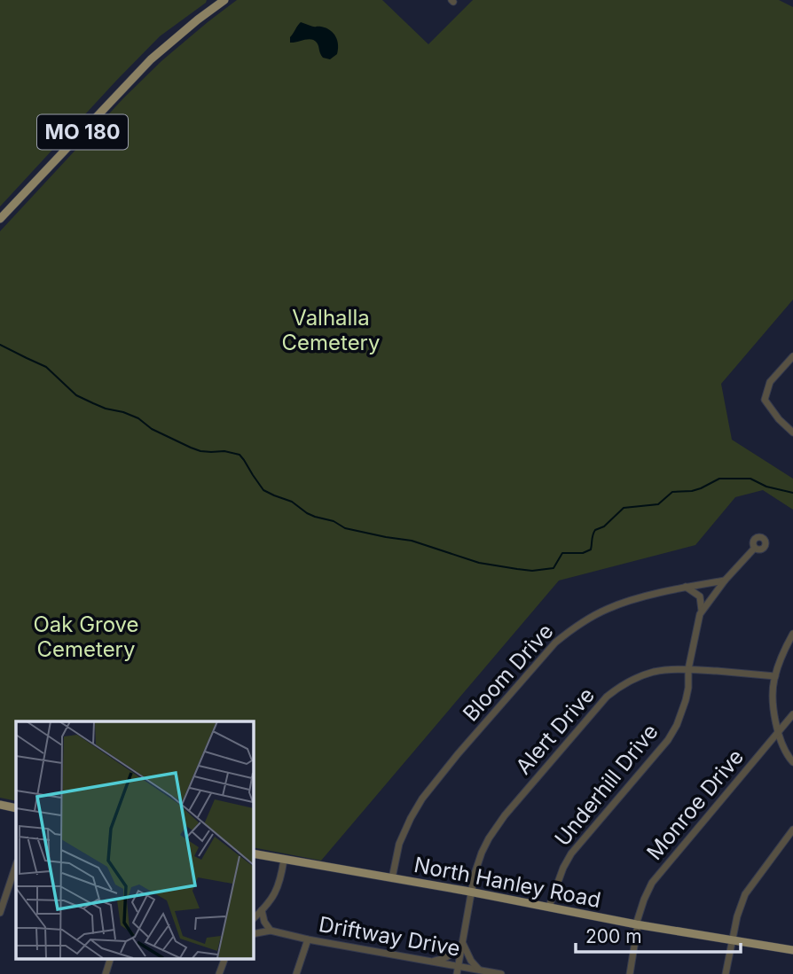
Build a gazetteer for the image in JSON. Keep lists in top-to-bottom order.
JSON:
{
  "streets": {
    "main road": ["MO 180", "North Hanley Road"],
    "street": [
      "Bloom Drive",
      "Alert Drive",
      "Underhill Drive",
      "Monroe Drive",
      "Driftway Drive"
    ]
  },
  "crossings": [
    ["Bloom Drive", "Underhill Drive"],
    ["Bloom Drive", "North Hanley Road"],
    ["Alert Drive", "Underhill Drive"],
    ["Alert Drive", "North Hanley Road"],
    ["Alert Drive", "Driftway Drive"],
    ["Underhill Drive", "North Hanley Road"],
    ["Monroe Drive", "North Hanley Road"]
  ],
  "parks": ["Valhalla Cemetery", "Oak Grove Cemetery"],
  "scale_bar": "200 m"
}
